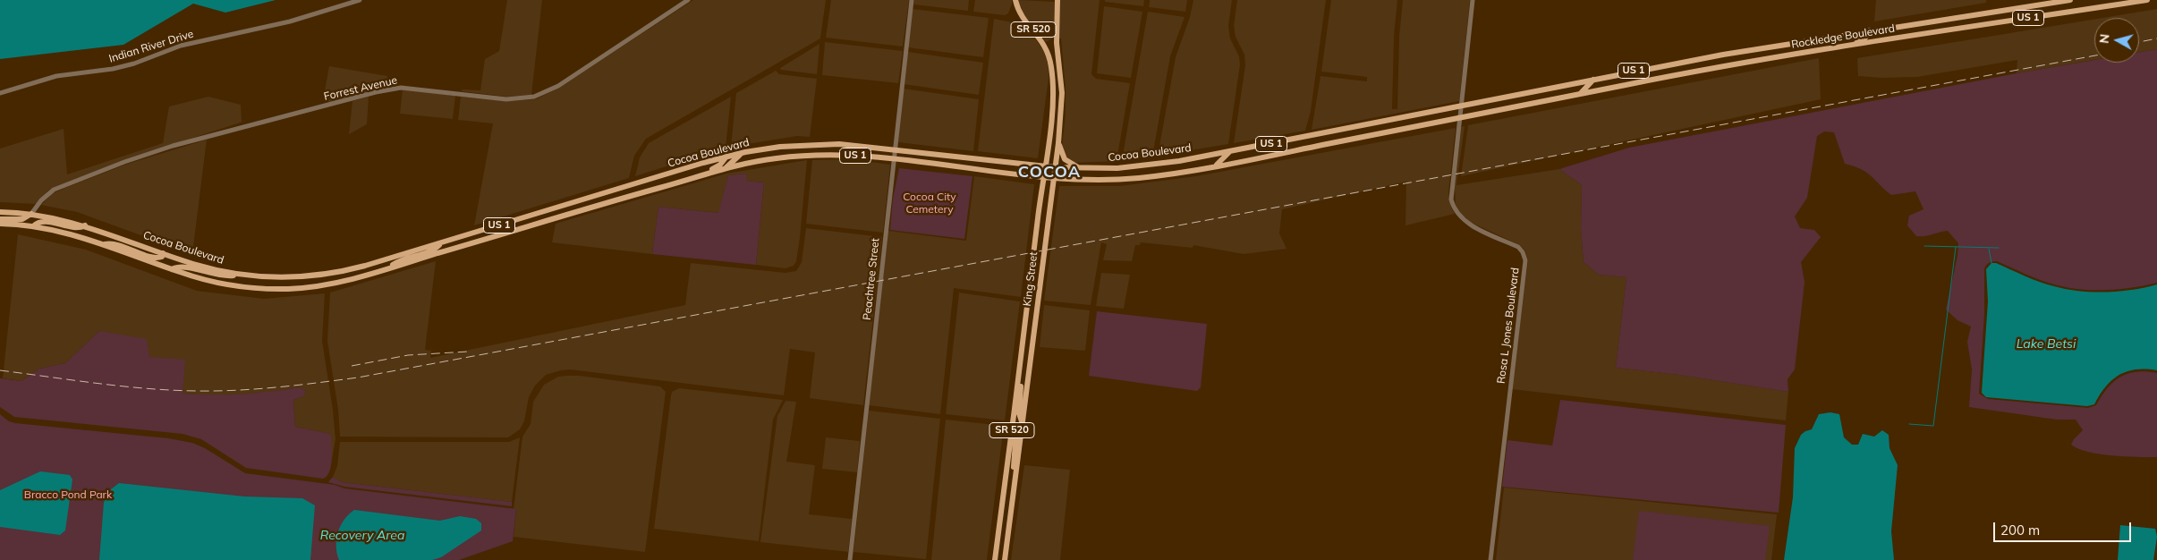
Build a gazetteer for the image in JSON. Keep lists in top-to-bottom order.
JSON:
{
  "streets": {
    "main road": [
      "US 1",
      "SR 520",
      "Rockledge Boulevard",
      "Cocoa Boulevard",
      "King Street"
    ],
    "street": [
      "Indian River Drive",
      "Forrest Avenue",
      "Peachtree Street",
      "Rosa L Jones Boulevard"
    ]
  },
  "crossings": [
    ["Rockledge Boulevard", "Cocoa Boulevard"],
    ["Forrest Avenue", "Cocoa Boulevard"],
    ["Cocoa Boulevard", "Peachtree Street"],
    ["Cocoa Boulevard", "King Street"],
    ["Cocoa Boulevard", "Rosa L Jones Boulevard"]
  ],
  "districts": ["COCOA"],
  "water": ["Lake Betsi", "Recovery Area"],
  "parks": ["Cocoa City Cemetery", "Bracco Pond Park"],
  "scale_bar": "200 m",
  "north": "left"
}
